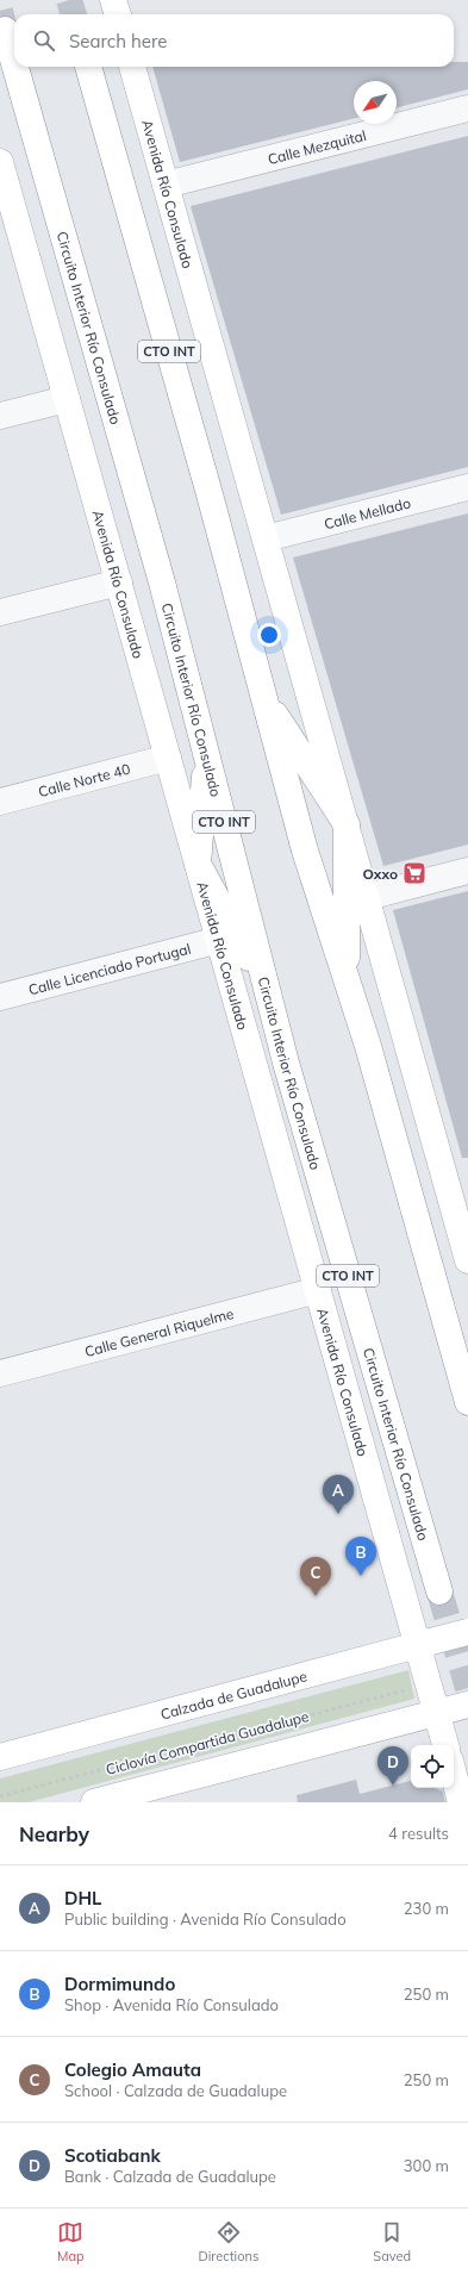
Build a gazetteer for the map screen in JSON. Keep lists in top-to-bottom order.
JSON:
{
  "streets": {
    "main road": [
      "Avenida Río Consulado",
      "Circuito Interior Río Consulado",
      "CTO INT",
      "Calzada de Guadalupe"
    ],
    "street": [
      "Calle Mezquital",
      "Calle Mellado",
      "Calle Norte 40",
      "Calle Licenciado Portugal",
      "Calle General Riquelme"
    ],
    "path": ["Ciclovía Compartida Guadalupe"]
  },
  "crossings": [
    ["Calle Mezquital", "Avenida Río Consulado"],
    ["Avenida Río Consulado", "Calle Mellado"],
    ["Avenida Río Consulado", "Calle Norte 40"],
    ["Avenida Río Consulado", "Calle Licenciado Portugal"],
    ["Avenida Río Consulado", "Calle General Riquelme"],
    ["Avenida Río Consulado", "Calzada de Guadalupe"]
  ],
  "places": {
    "supermarket": ["Oxxo"]
  },
  "north": "bottom left",
  "page": {
    "search": "Search here",
    "pins": [
      "A",
      "B",
      "C",
      "D"
    ],
    "heading": ["Nearby", "4 results"],
    "list": [
      {
        "mark": "A",
        "name": "DHL",
        "note": "Public building · Avenida Río Consulado",
        "value": "230 m"
      },
      {
        "mark": "B",
        "name": "Dormimundo",
        "note": "Shop · Avenida Río Consulado",
        "value": "250 m"
      },
      {
        "mark": "C",
        "name": "Colegio Amauta",
        "note": "School · Calzada de Guadalupe",
        "value": "250 m"
      },
      {
        "mark": "D",
        "name": "Scotiabank",
        "note": "Bank · Calzada de Guadalupe",
        "value": "300 m"
      }
    ],
    "nav": ["Map", "Directions", "Saved"]
  }
}
